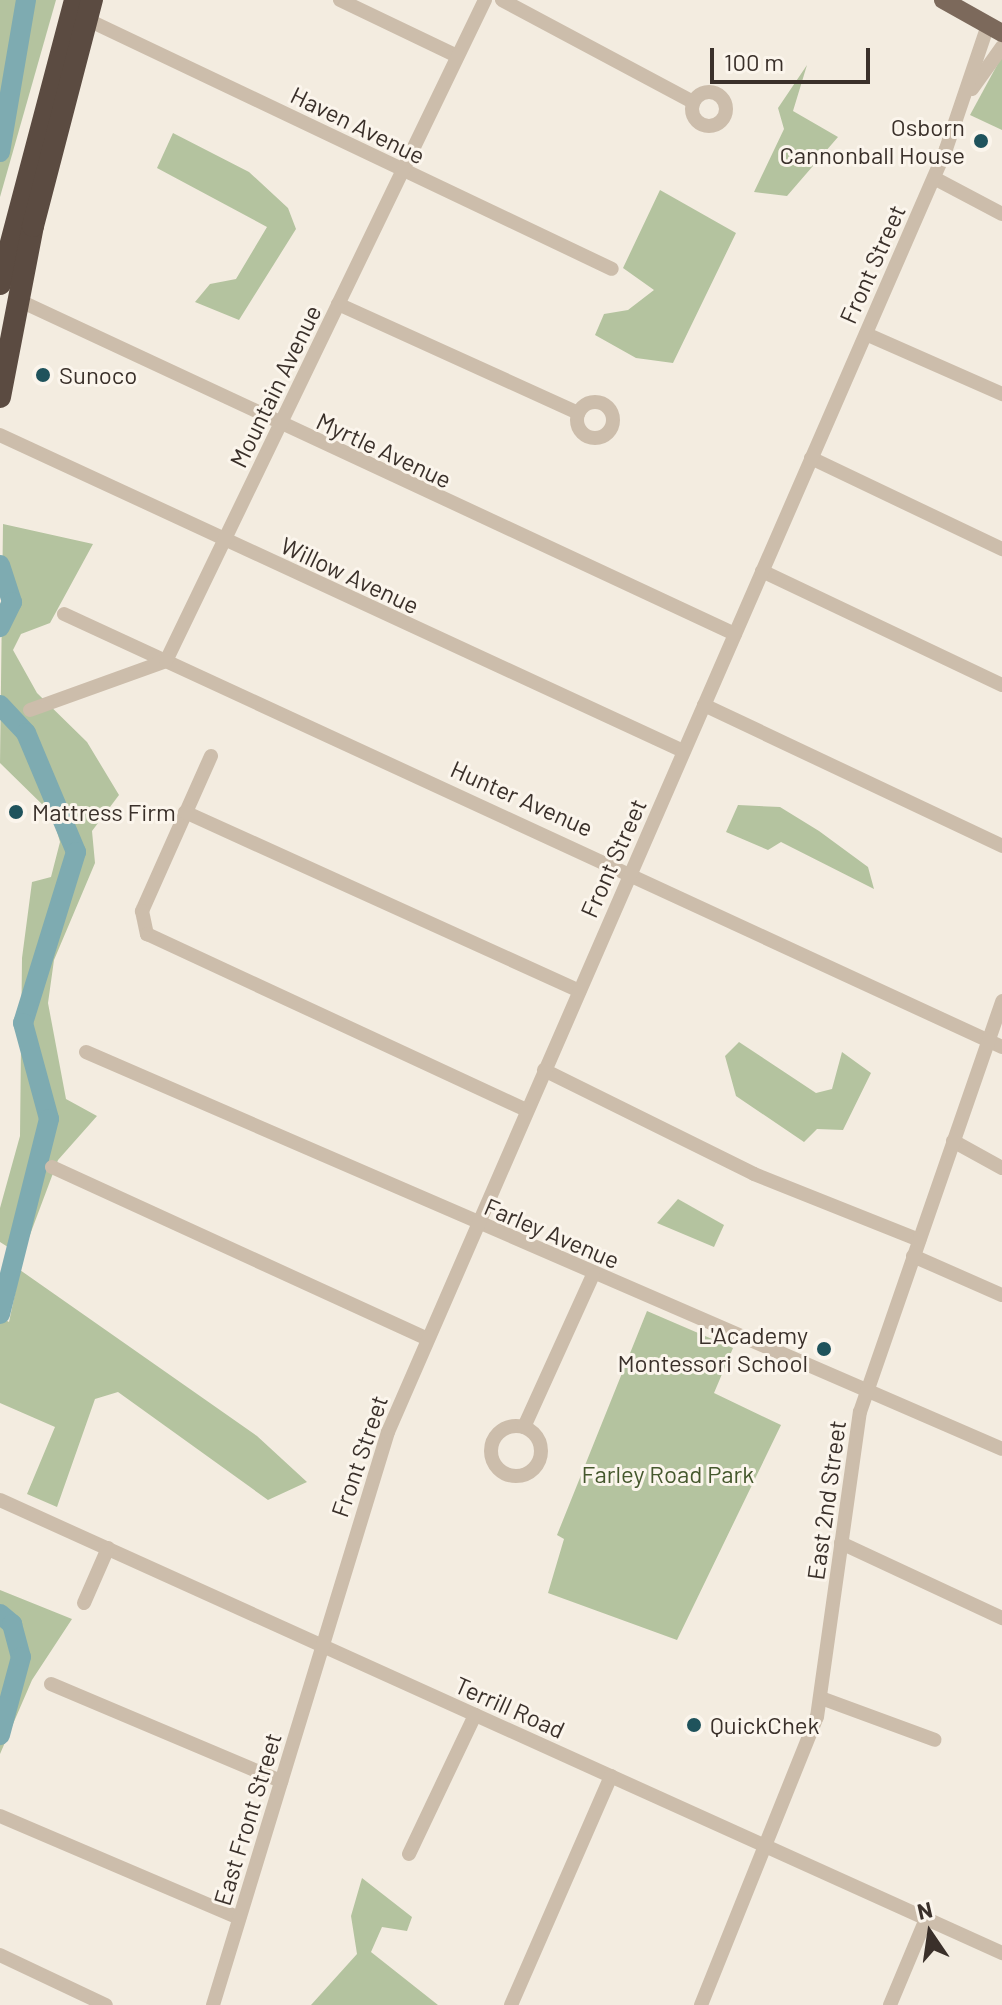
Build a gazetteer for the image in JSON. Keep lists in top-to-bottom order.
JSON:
{
  "streets": {
    "street": [
      "Haven Avenue",
      "Front Street",
      "Mountain Avenue",
      "Myrtle Avenue",
      "Willow Avenue",
      "Hunter Avenue",
      "Farley Avenue",
      "East 2nd Street",
      "Terrill Road",
      "East Front Street"
    ]
  },
  "crossings": [
    ["Haven Avenue", "Mountain Avenue"],
    ["Front Street", "Myrtle Avenue"],
    ["Front Street", "Willow Avenue"],
    ["Front Street", "Hunter Avenue"],
    ["Front Street", "Farley Avenue"],
    ["Front Street", "Terrill Road"],
    ["Front Street", "East Front Street"],
    ["Mountain Avenue", "Myrtle Avenue"],
    ["Mountain Avenue", "Willow Avenue"],
    ["Mountain Avenue", "Hunter Avenue"],
    ["Hunter Avenue", "East 2nd Street"],
    ["Farley Avenue", "East 2nd Street"],
    ["East 2nd Street", "Terrill Road"],
    ["Terrill Road", "East Front Street"]
  ],
  "parks": ["Farley Road Park"],
  "places": [
    "Osborn Cannonball House",
    "Sunoco",
    "Mattress Firm",
    "L'Academy Montessori School",
    "QuickChek"
  ],
  "scale_bar": "100 m",
  "north": "top"
}
